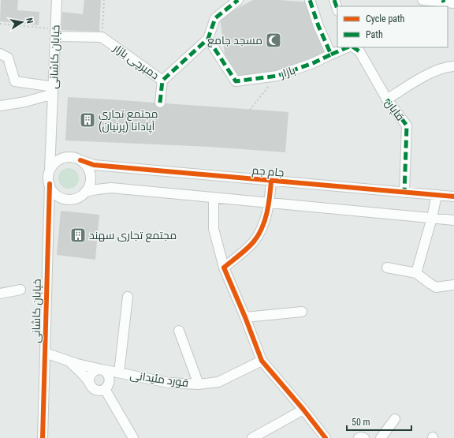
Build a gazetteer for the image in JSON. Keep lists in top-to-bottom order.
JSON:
{
  "streets": {
    "street": [
      "خیابان کاشانی",
      "دمیرچی بازار",
      "بازار",
      "قاپان",
      "جام جم",
      "قورد مئیدانی"
    ]
  },
  "crossings": [
    ["خیابان کاشانی", "دمیرچی بازار"],
    ["خیابان کاشانی", "جام جم"],
    ["خیابان کاشانی", "قورد مئیدانی"],
    ["دمیرچی بازار", "بازار"],
    ["قاپان", "جام جم"]
  ],
  "places": {
    "mosque": ["مسجد جامع"],
    "building": ["مجتمع تجاری آپادانا (پرنیان)", "مجتمع تجاری سهند"]
  },
  "legend": ["Cycle path", "Path"],
  "scale_bar": "50 m",
  "north": "right"
}
